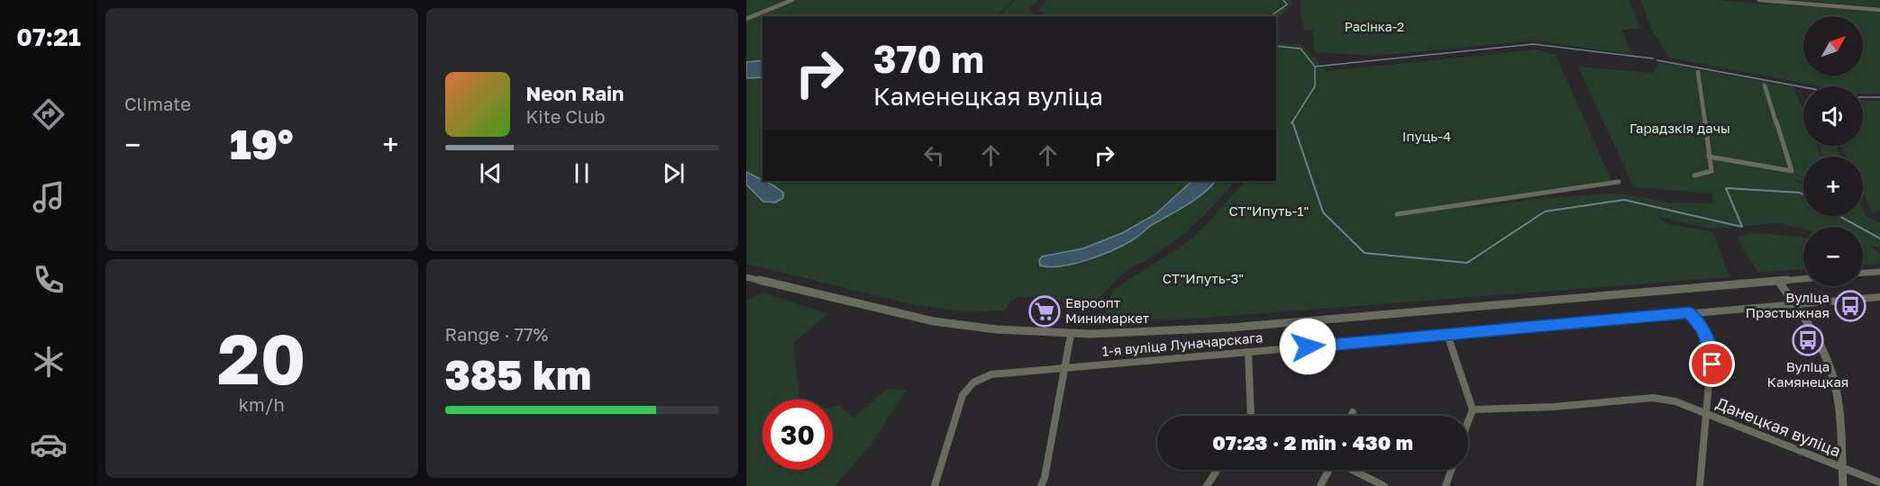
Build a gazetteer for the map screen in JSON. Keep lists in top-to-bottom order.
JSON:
{
  "streets": {
    "street": ["1-я вуліца Луначарскага", "Данецкая вуліца"]
  },
  "parks": [
    "Расінка-2",
    "Гарадзкія дачы",
    "Іпуць-4",
    "СТ\"Ипуть-1\"",
    "СТ\"Ипуть-3\""
  ],
  "places": {
    "bus stop": ["Вуліца Прэстыжная", "Вуліца Камянецкая"],
    "supermarket": ["Евроопт Минимаркет"]
  },
  "north": "top right",
  "page": {
    "tabs": "07:21",
    "tile": [
      "Climate",
      ["20", "km/h"],
      ["Range · 77%", "385 km"]
    ],
    "map_buttons": ["+", "−"],
    "turn": ["370 m", "Каменецкая вуліца"],
    "song": ["Neon Rain", "Kite Club"],
    "heat": ["−", "19°", "+"],
    "limit": "30",
    "trip": "07:23 · 2 min · 430 m"
  }
}
